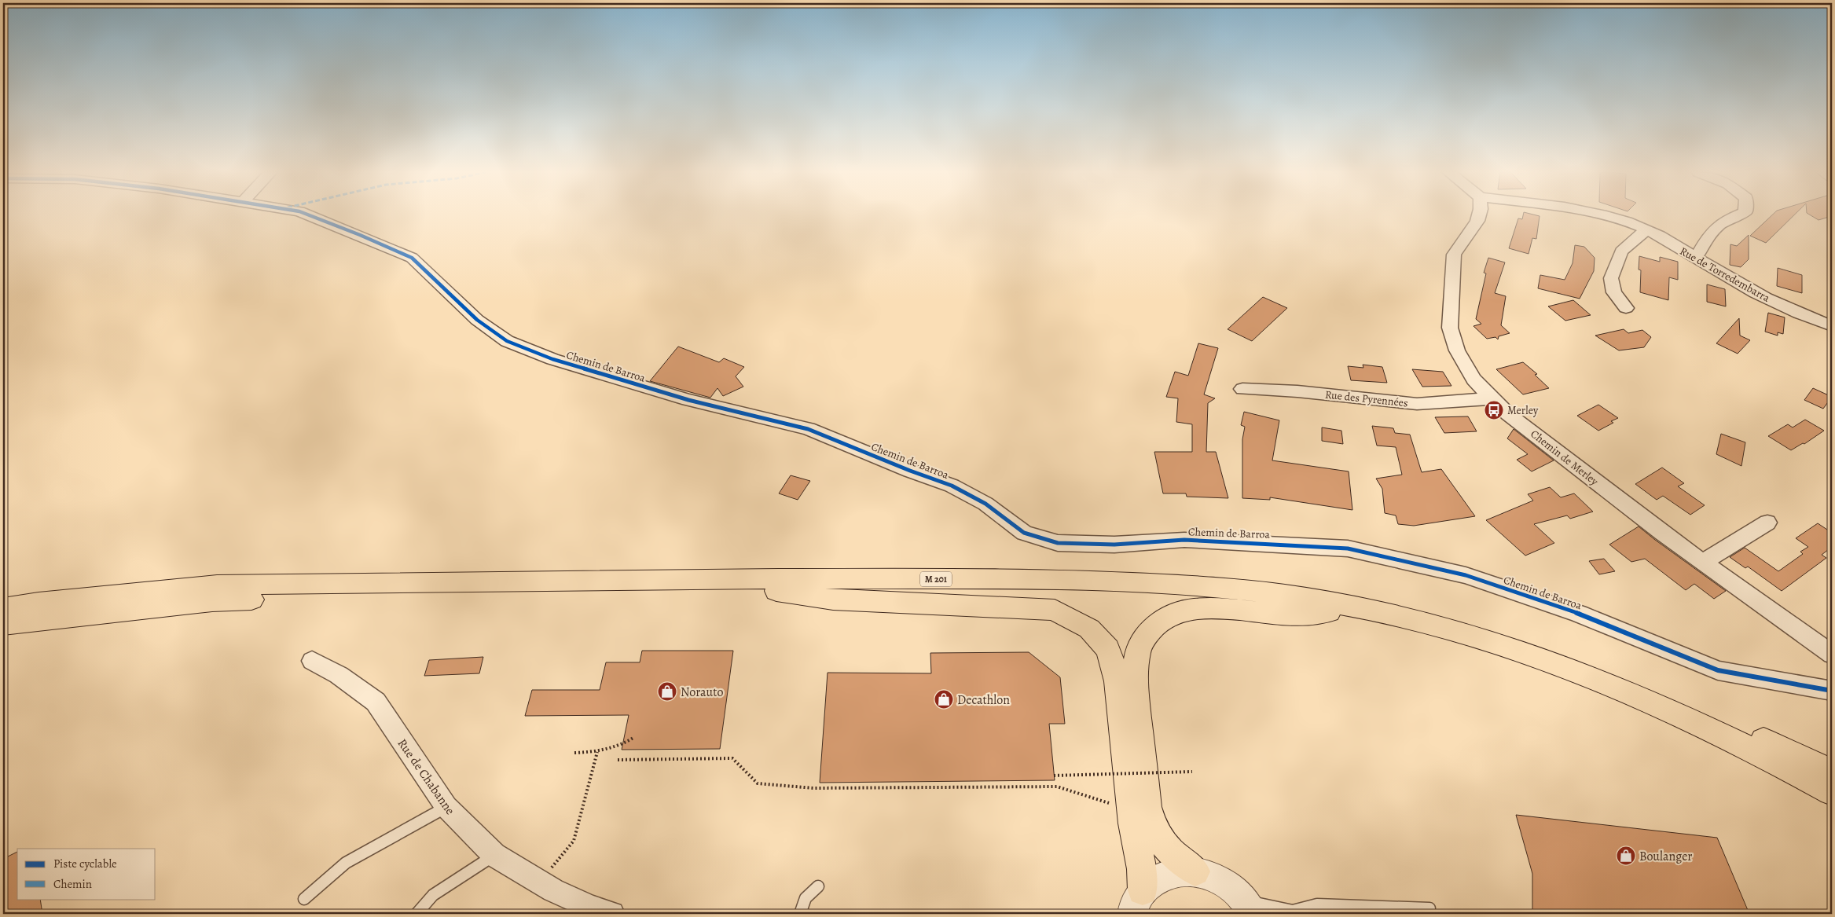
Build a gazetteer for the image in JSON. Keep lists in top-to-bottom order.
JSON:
{
  "streets": {
    "highway": ["M 201"],
    "street": [
      "Rue de Torredembarra",
      "Chemin de Barroa",
      "Rue des Pyrennées",
      "Chemin de Merley",
      "Rue de Chabanne"
    ]
  },
  "crossings": [
    ["Rue des Pyrennées", "Chemin de Merley"]
  ],
  "places": {
    "bus stop": ["Merley"],
    "shop": ["Norauto", "Decathlon", "Boulanger"]
  },
  "legend": ["Piste cyclable", "Chemin"]
}
